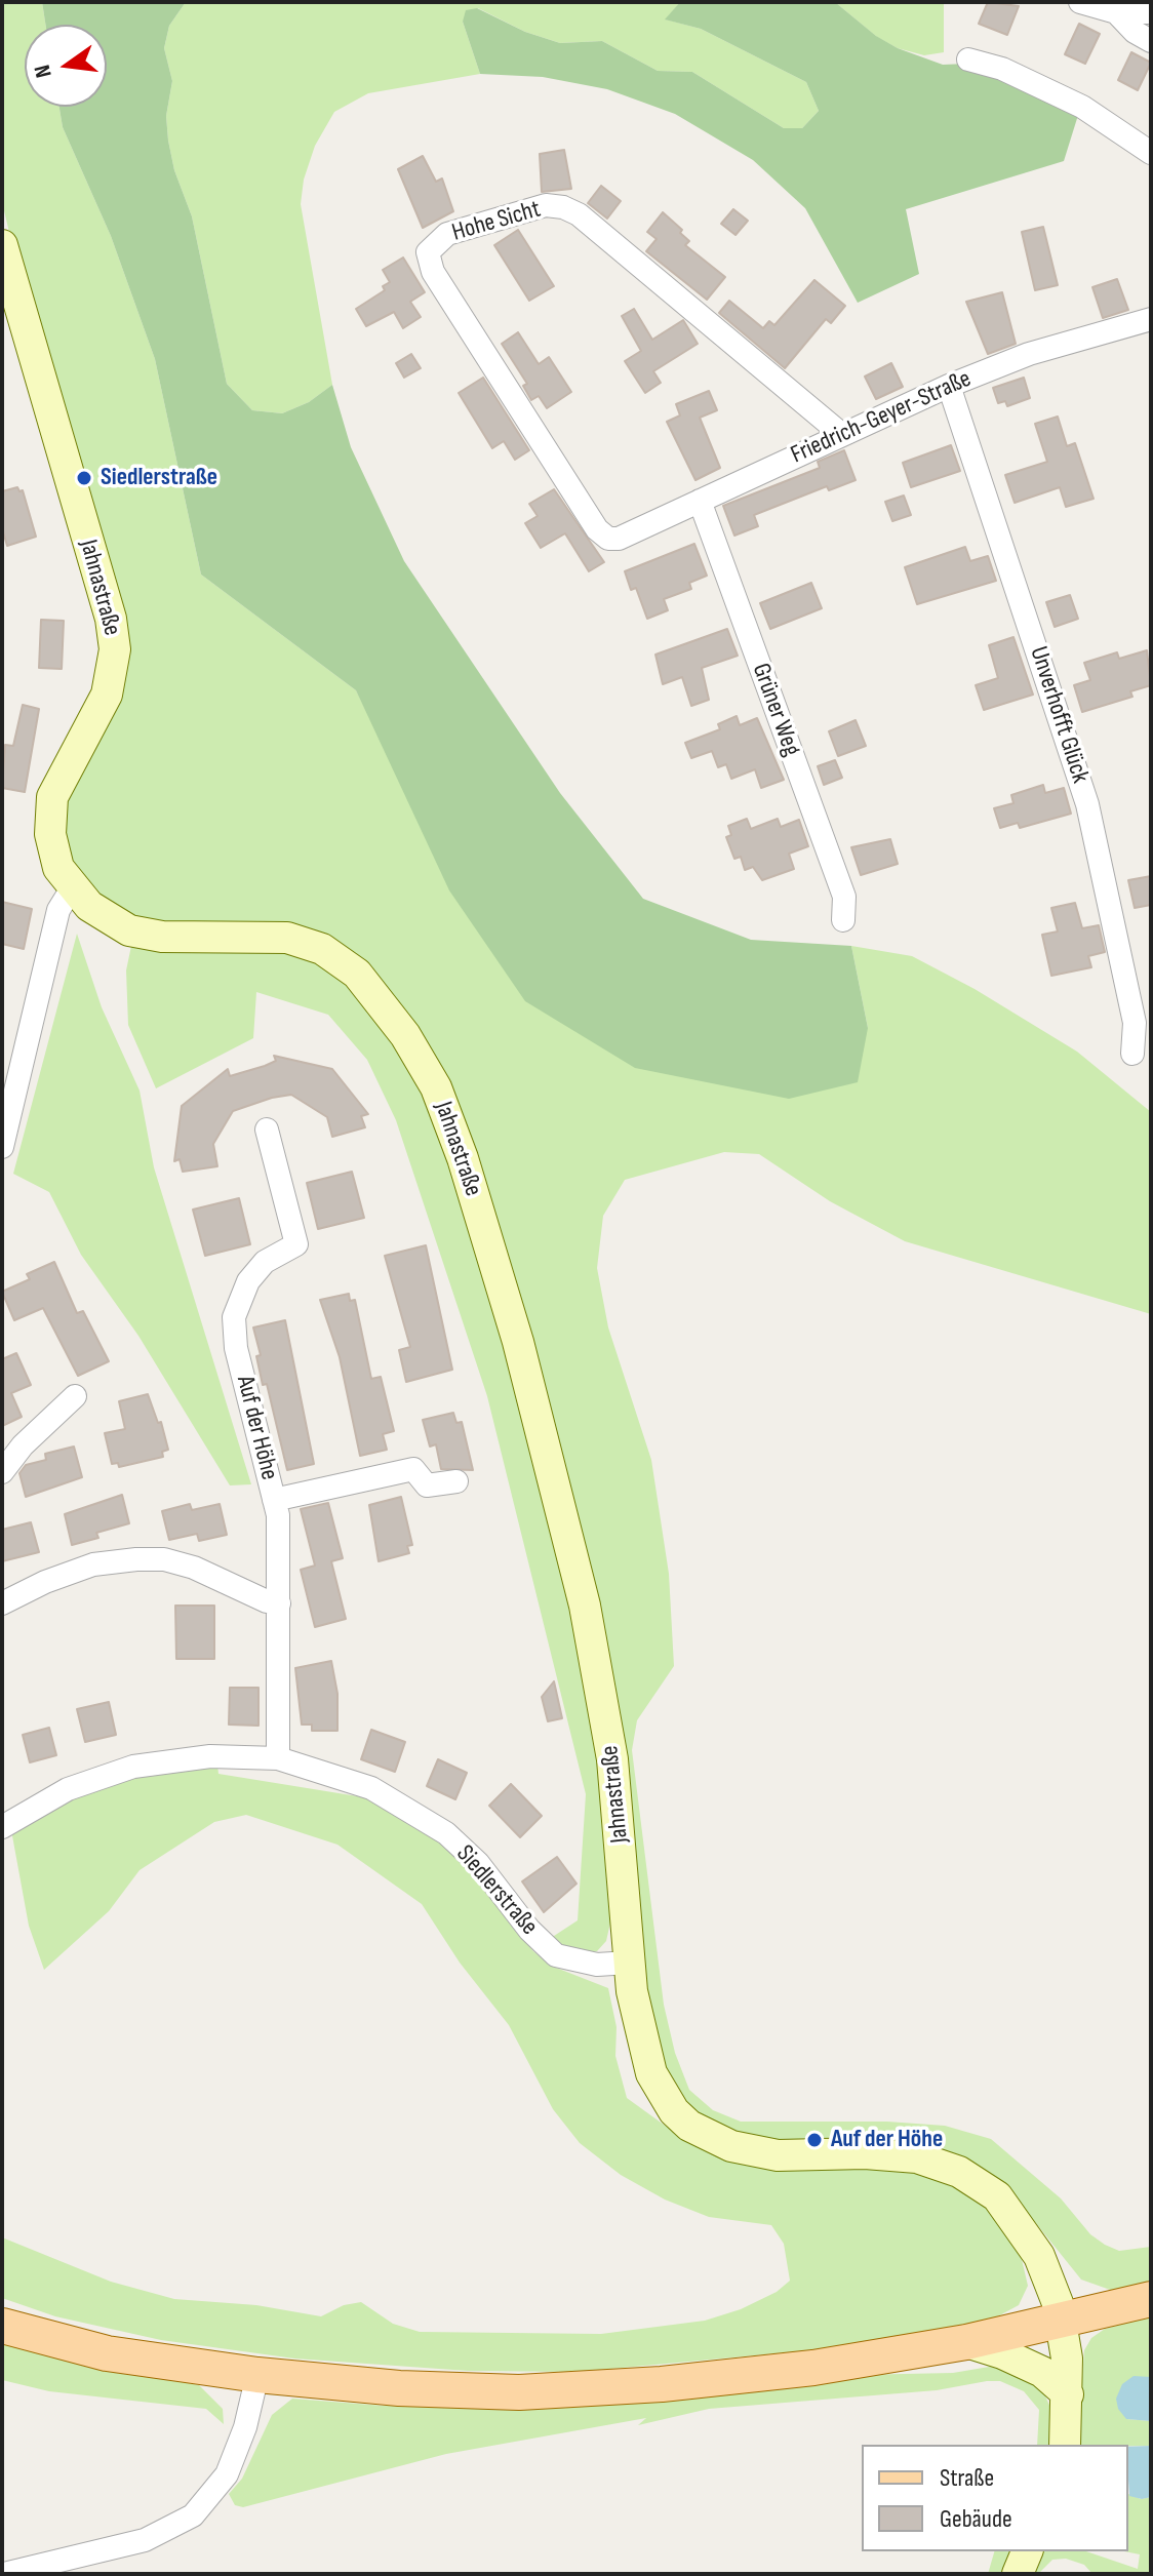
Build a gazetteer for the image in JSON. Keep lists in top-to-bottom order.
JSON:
{
  "streets": {
    "street": [
      "Hohe Sicht",
      "Friedrich-Geyer-Straße",
      "Jahnastraße",
      "Grüner Weg",
      "Unverhofft Glück",
      "Auf der Höhe",
      "Siedlerstraße"
    ]
  },
  "crossings": [
    ["Hohe Sicht", "Friedrich-Geyer-Straße"],
    ["Friedrich-Geyer-Straße", "Grüner Weg"],
    ["Friedrich-Geyer-Straße", "Unverhofft Glück"],
    ["Jahnastraße", "Siedlerstraße"],
    ["Auf der Höhe", "Siedlerstraße"]
  ],
  "places": ["Siedlerstraße", "Auf der Höhe"],
  "legend": ["Straße", "Gebäude"],
  "north": "left"
}
